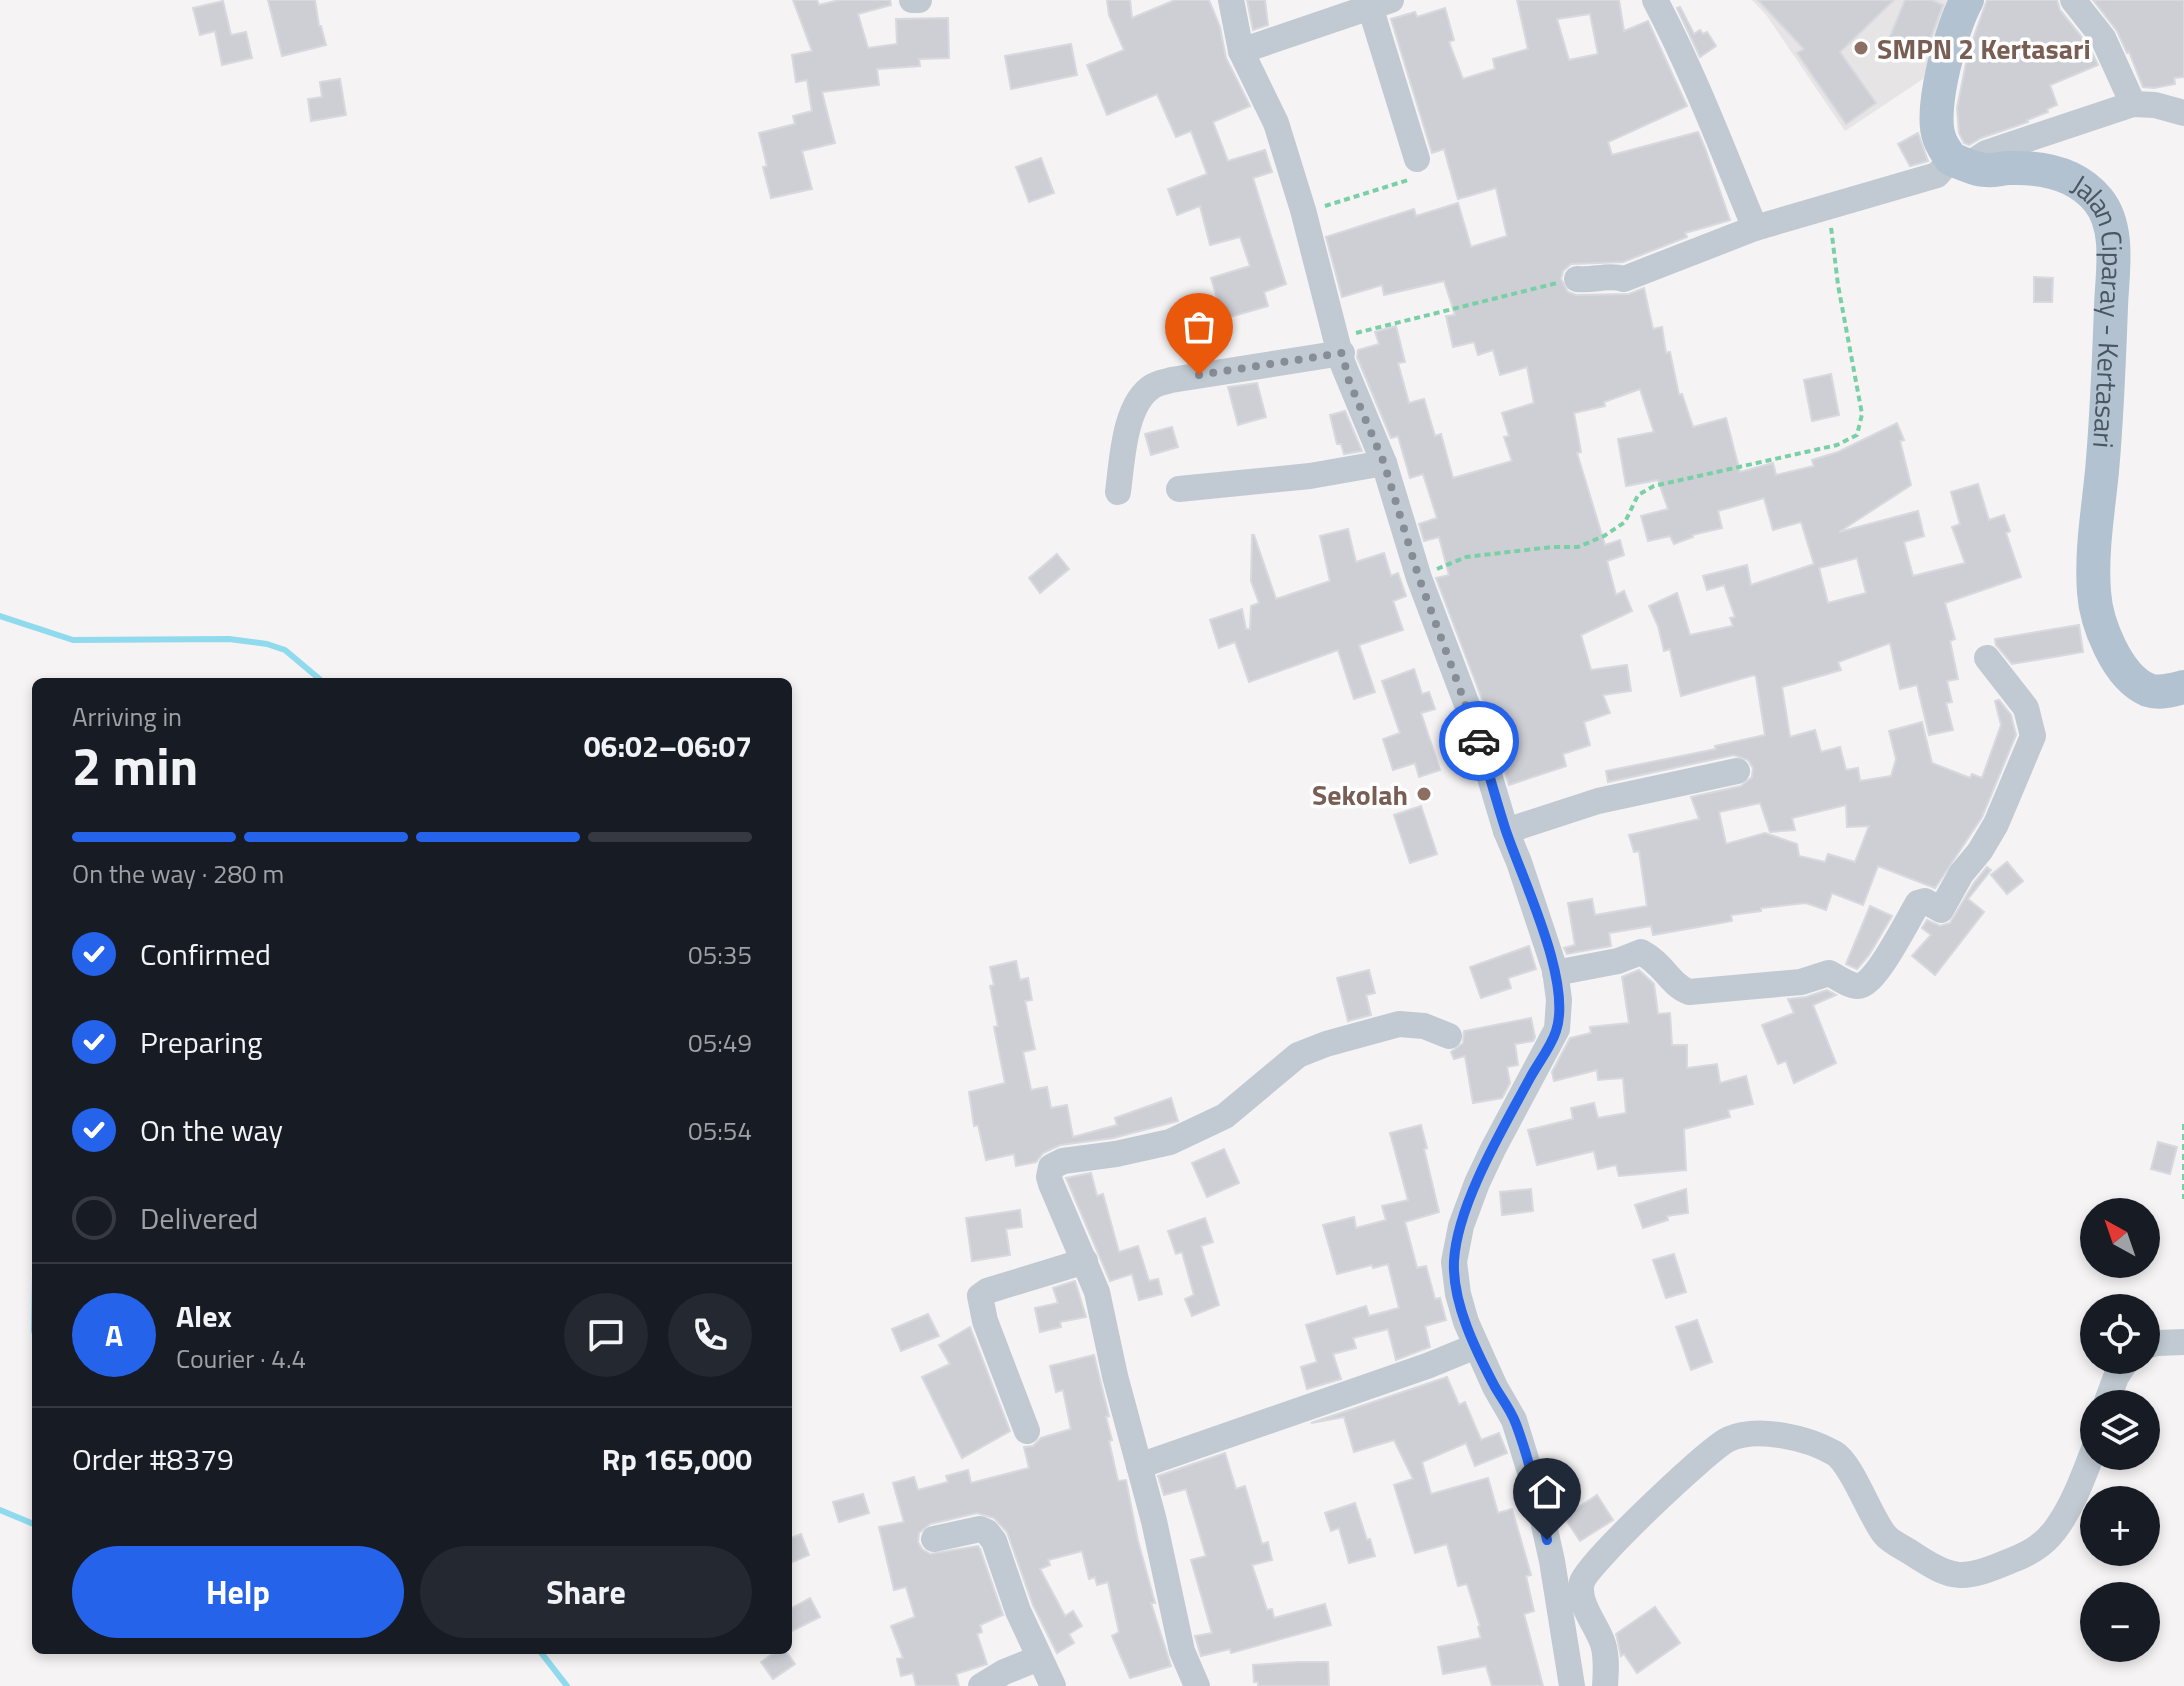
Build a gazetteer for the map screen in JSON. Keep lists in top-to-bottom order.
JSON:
{
  "streets": {
    "main road": ["Jalan Ciparay - Kertasari"]
  },
  "places": ["SMPN 2 Kertasari", "Sekolah"],
  "north": "top left",
  "page": {
    "heading": ["2 min", "Arriving in", "06:02–06:07"],
    "panel": [
      "Alex",
      "Courier · 4.4",
      "Order #8379",
      "Rp 165,000"
    ],
    "bar": "On the way · 280 m",
    "list": [
      ["Confirmed", "05:35"],
      ["Preparing", "05:49"],
      ["On the way", "05:54"],
      "Delivered"
    ],
    "map_buttons": ["+", "−"],
    "round": "A",
    "buttons": ["Help", "Share"]
  }
}
